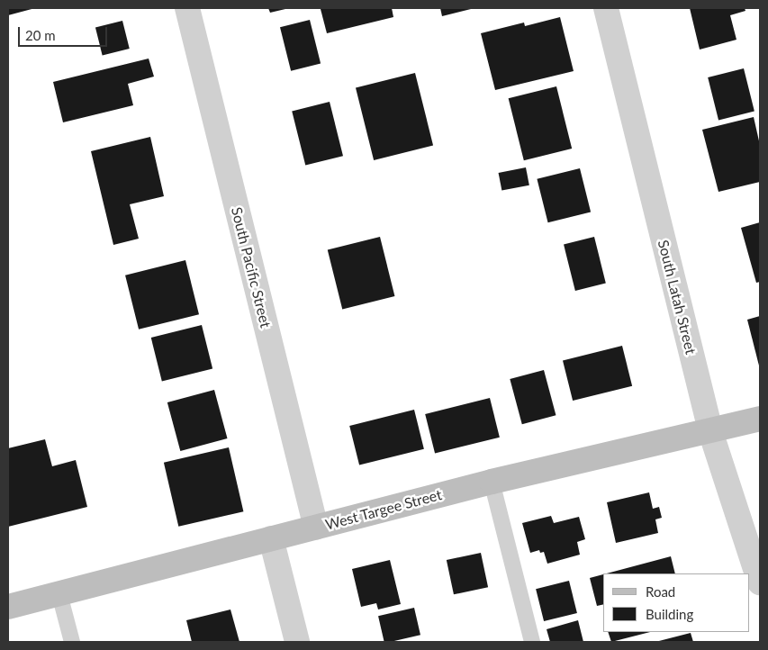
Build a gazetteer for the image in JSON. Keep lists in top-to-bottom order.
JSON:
{
  "streets": {
    "street": ["South Pacific Street", "South Latah Street", "West Targee Street"]
  },
  "crossings": [
    ["South Pacific Street", "West Targee Street"],
    ["South Latah Street", "West Targee Street"]
  ],
  "legend": ["Road", "Building"],
  "scale_bar": "20 m"
}
